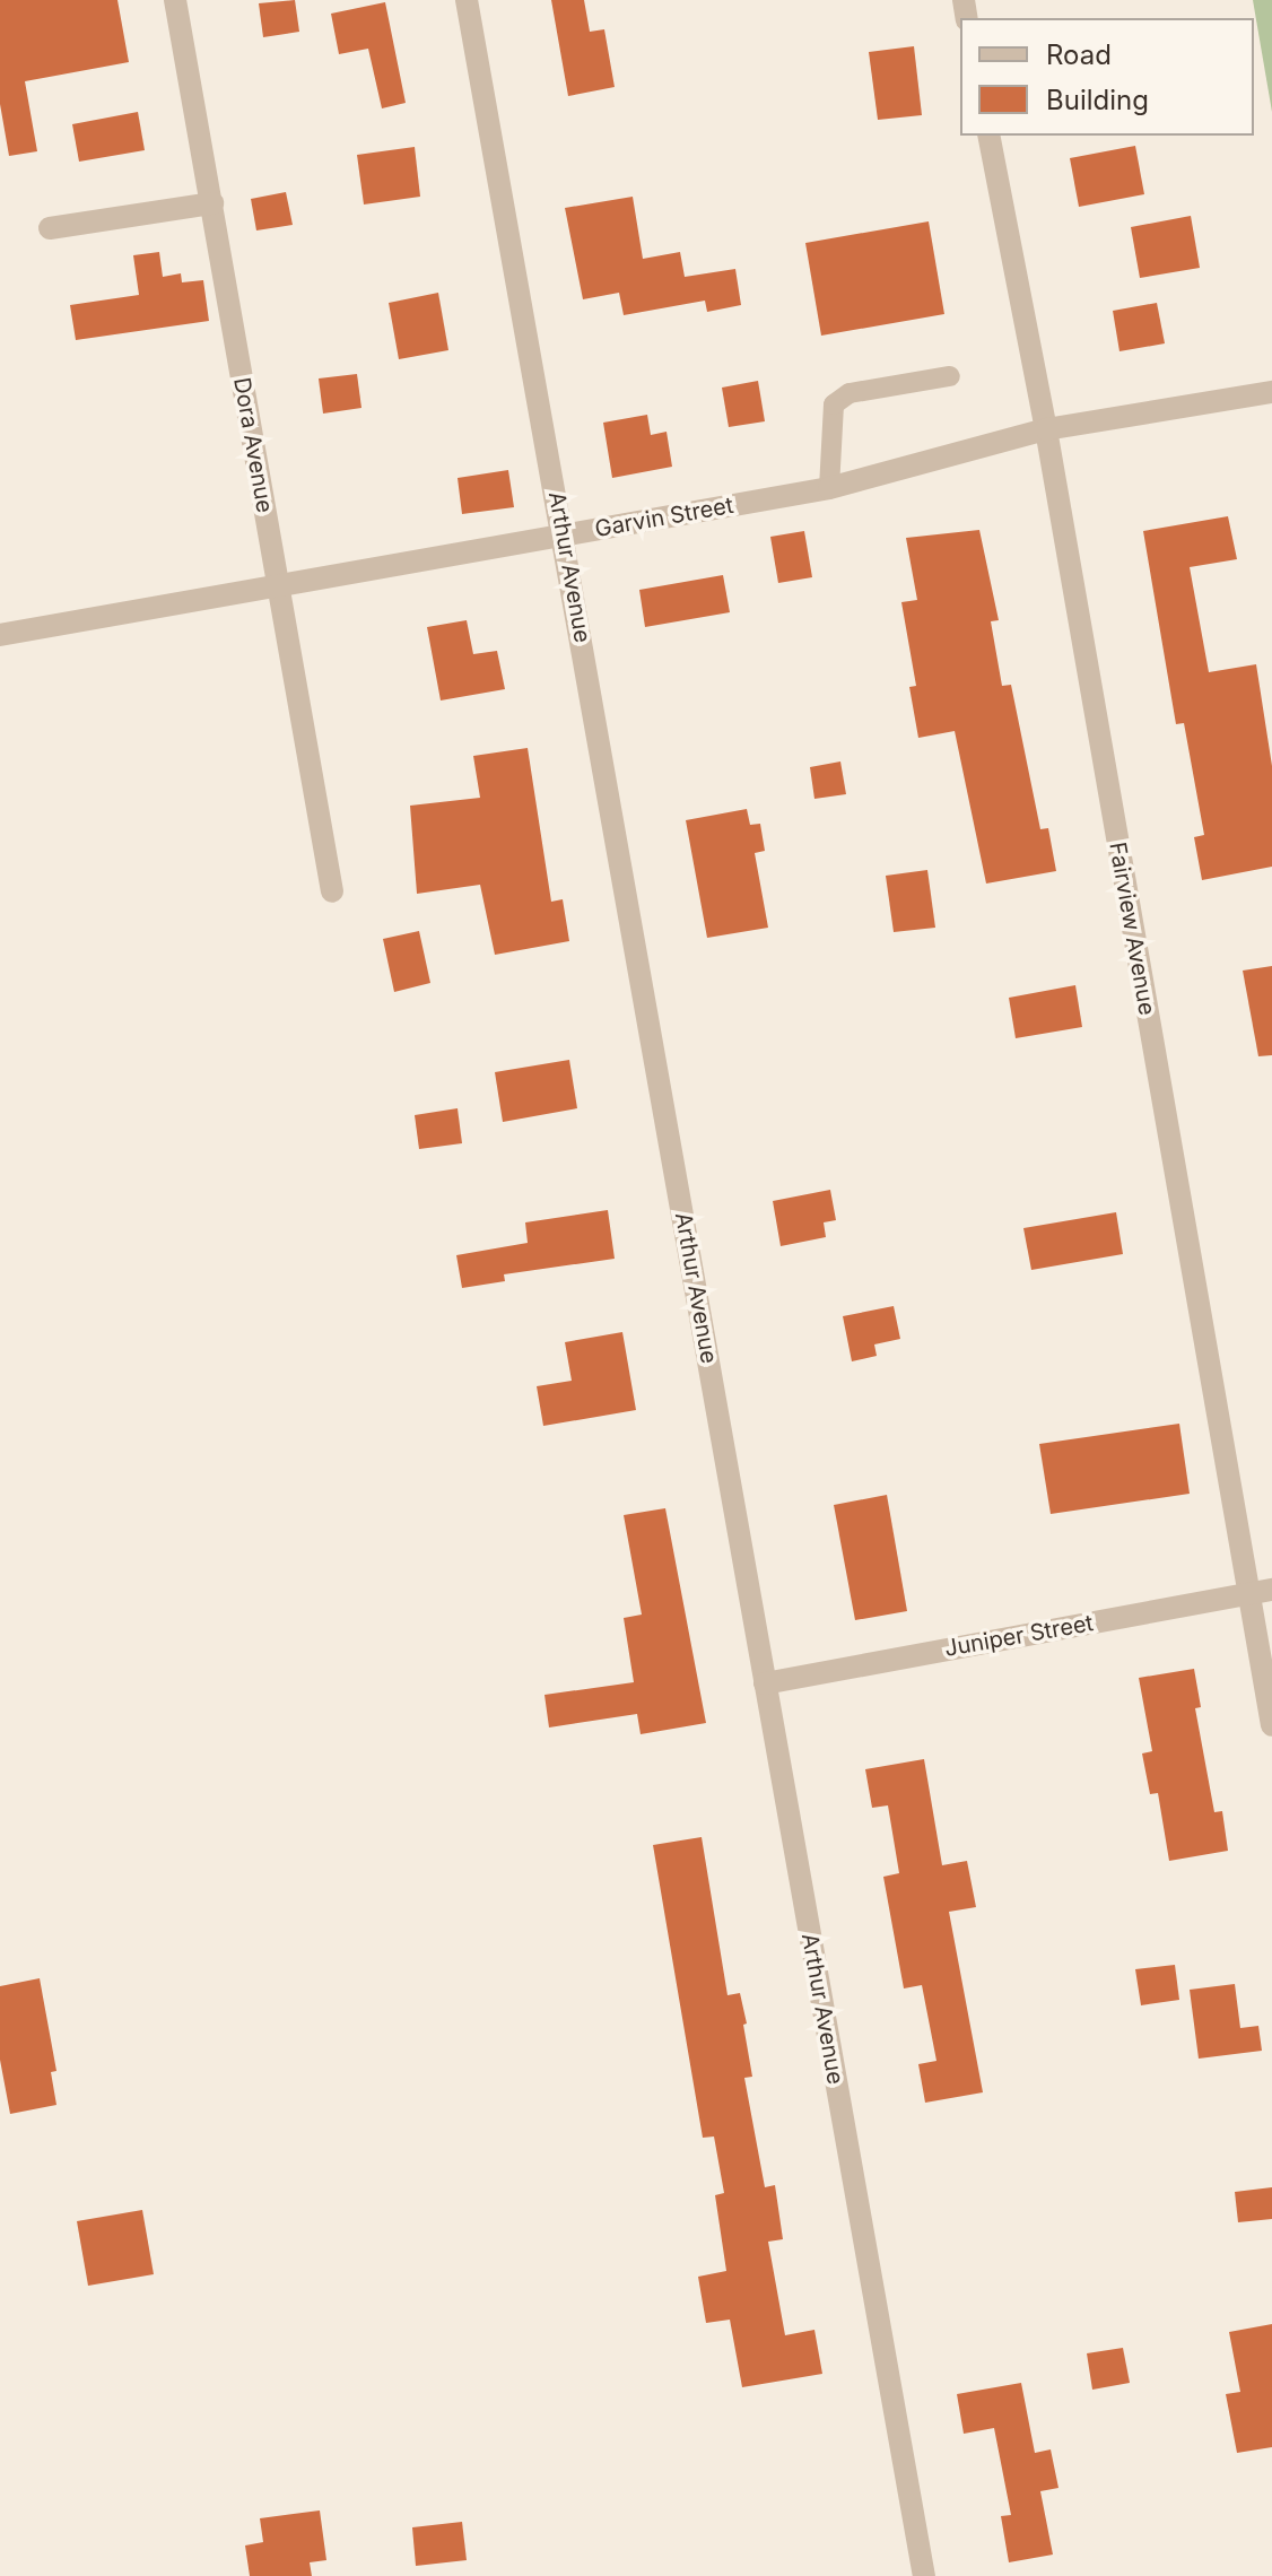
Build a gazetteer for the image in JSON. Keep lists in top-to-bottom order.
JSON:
{
  "streets": {
    "street": [
      "Dora Avenue",
      "Garvin Street",
      "Arthur Avenue",
      "Fairview Avenue",
      "Juniper Street"
    ]
  },
  "crossings": [
    ["Dora Avenue", "Garvin Street"],
    ["Garvin Street", "Arthur Avenue"],
    ["Garvin Street", "Fairview Avenue"],
    ["Arthur Avenue", "Juniper Street"],
    ["Fairview Avenue", "Juniper Street"]
  ],
  "legend": ["Road", "Building"]
}
